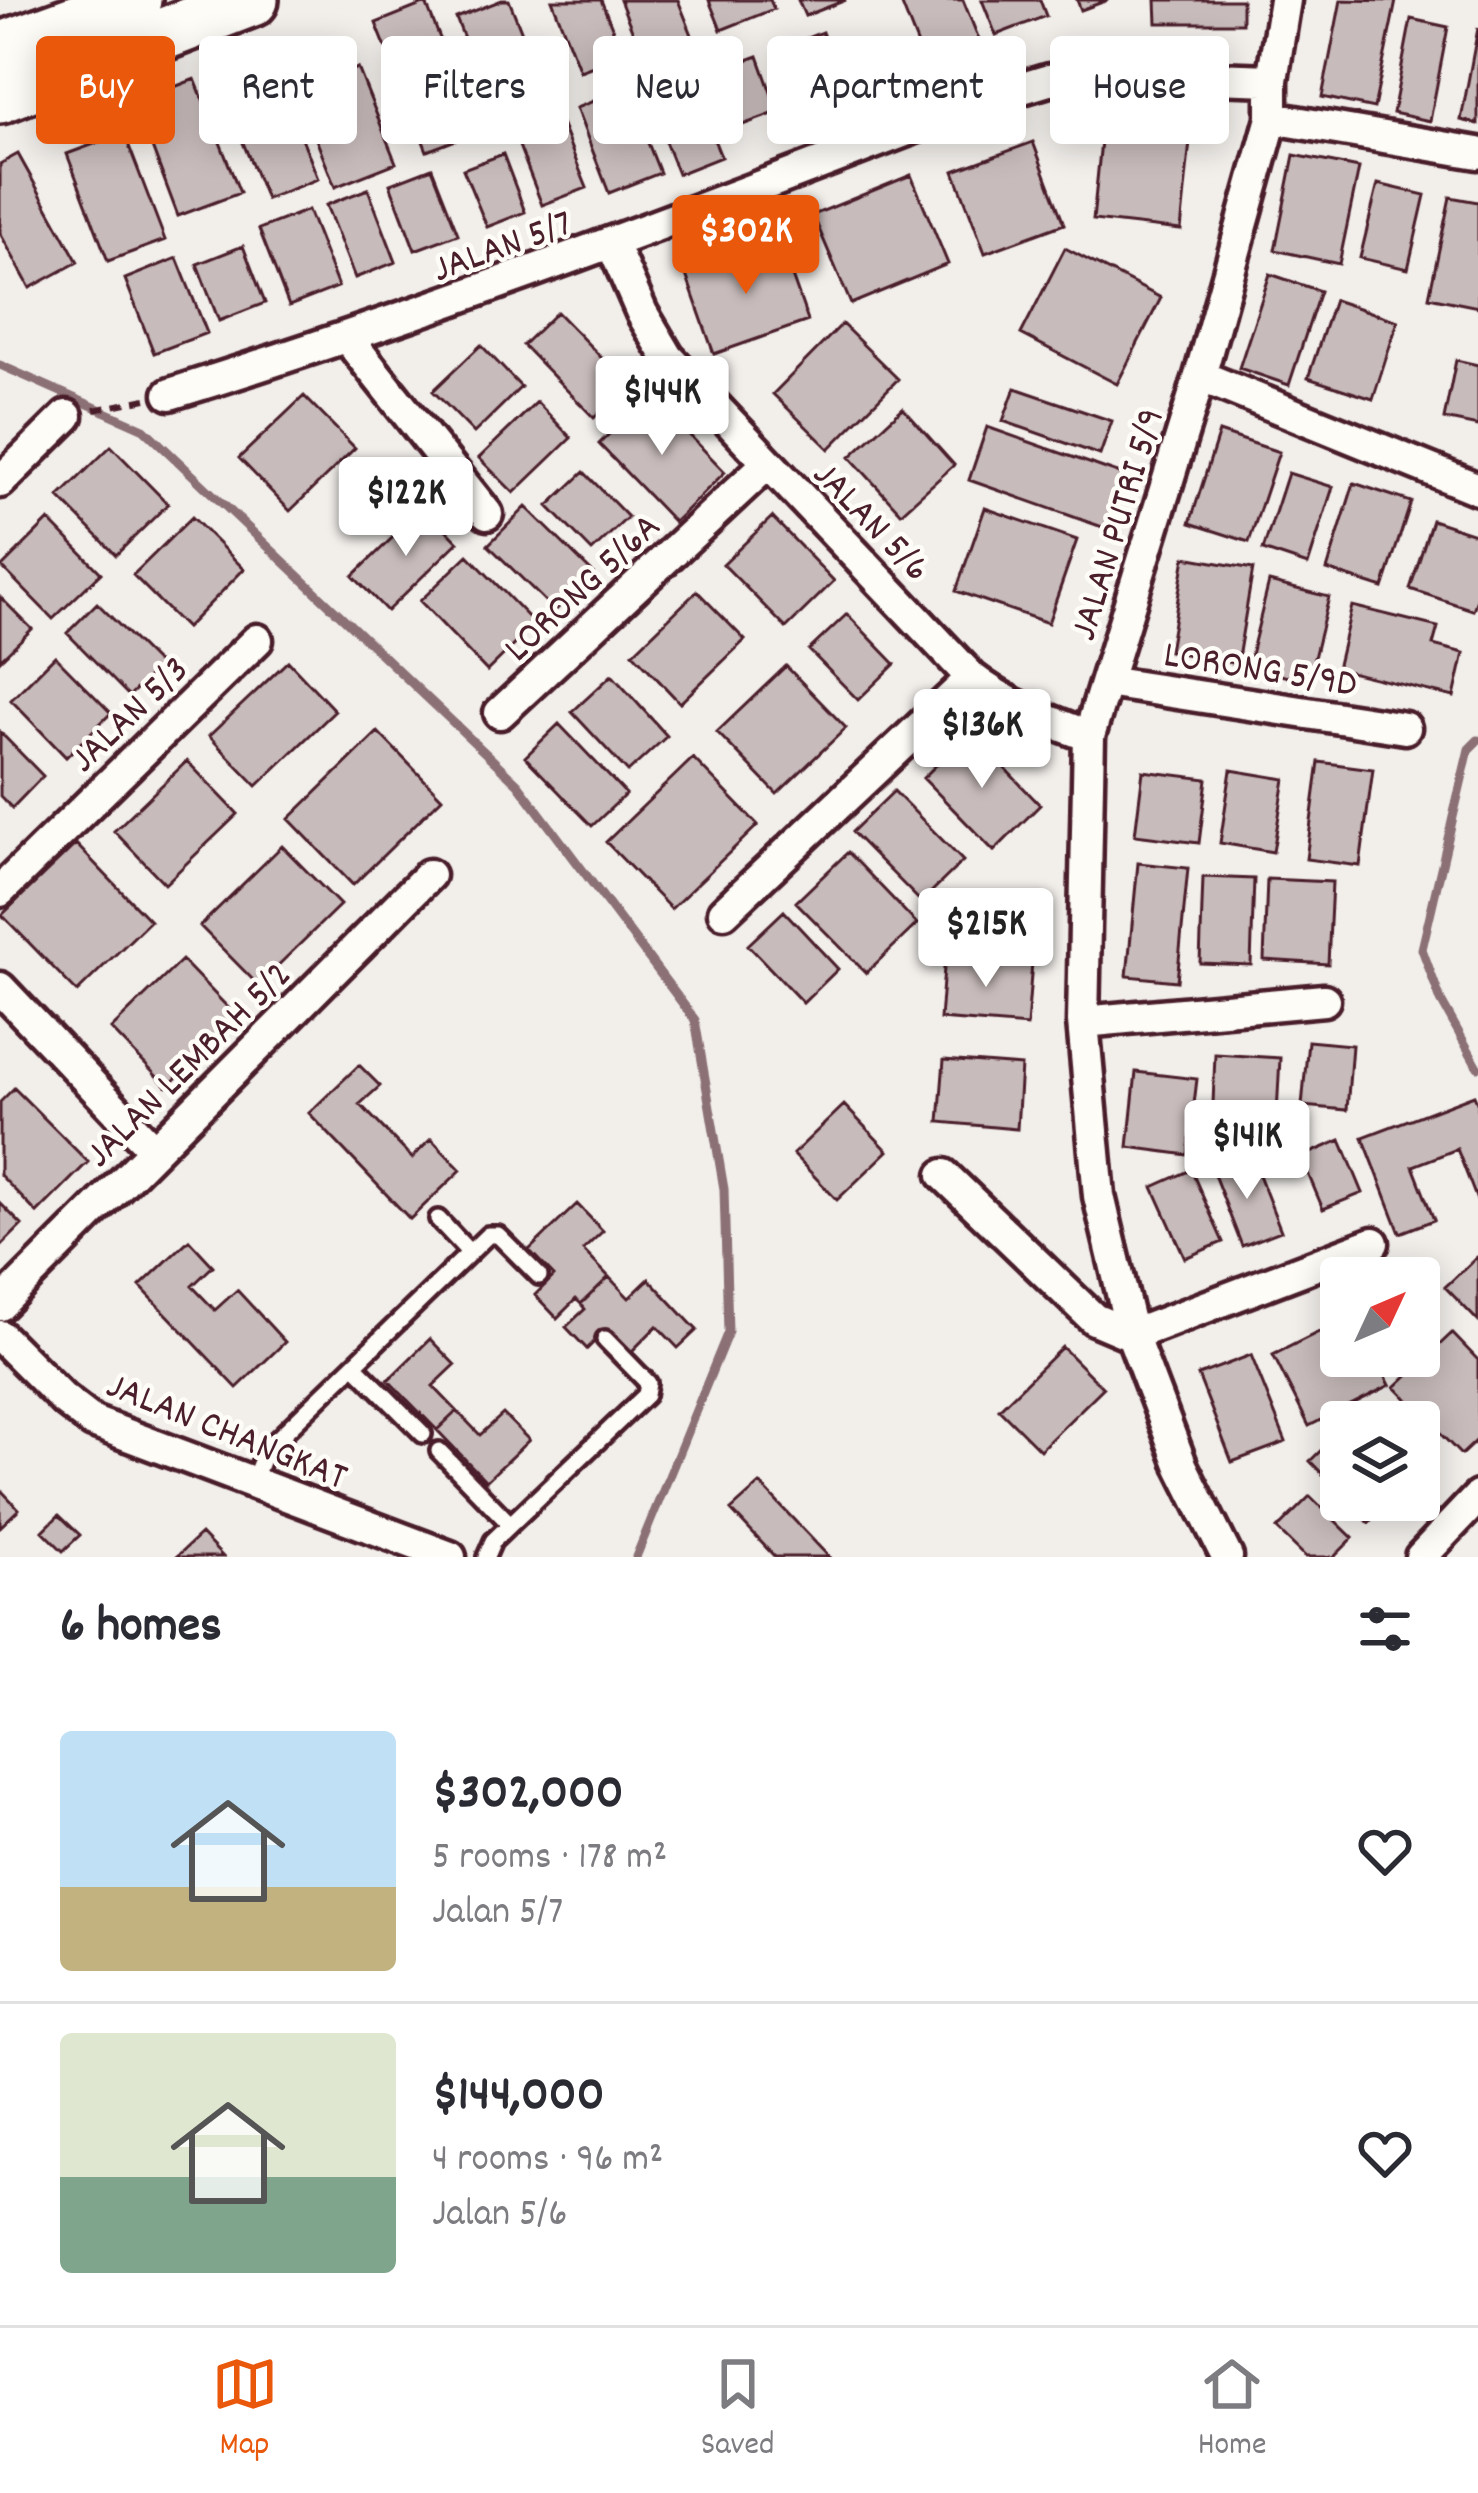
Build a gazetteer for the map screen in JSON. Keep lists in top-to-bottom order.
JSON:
{
  "streets": {
    "street": [
      "JALAN 5/7",
      "JALAN 5/6",
      "JALAN PUTRI 5/9",
      "LORONG 5/6A",
      "LORONG 5/9D",
      "JALAN 5/3",
      "JALAN LEMBAH 5/2",
      "JALAN CHANGKAT"
    ]
  },
  "crossings": [
    ["JALAN 5/7", "JALAN 5/6"],
    ["JALAN 5/7", "JALAN PUTRI 5/9"],
    ["JALAN 5/6", "JALAN PUTRI 5/9"],
    ["JALAN 5/6", "LORONG 5/6A"],
    ["JALAN PUTRI 5/9", "LORONG 5/9D"]
  ],
  "north": "top right",
  "page": {
    "chip": [
      "Buy",
      "Rent",
      "Filters",
      "New",
      "Apartment",
      "House"
    ],
    "price": [
      "$302K",
      "$144K",
      "$122K",
      "$136K",
      "$215K",
      "$141K"
    ],
    "heading": "6 homes",
    "list": [
      {
        "name": "$302,000",
        "note": "5 rooms · 178 m² · Jalan 5/7"
      },
      {
        "name": "$144,000",
        "note": "4 rooms · 96 m² · Jalan 5/6"
      }
    ],
    "tabs": ["Map", "Saved", "Home"]
  }
}
